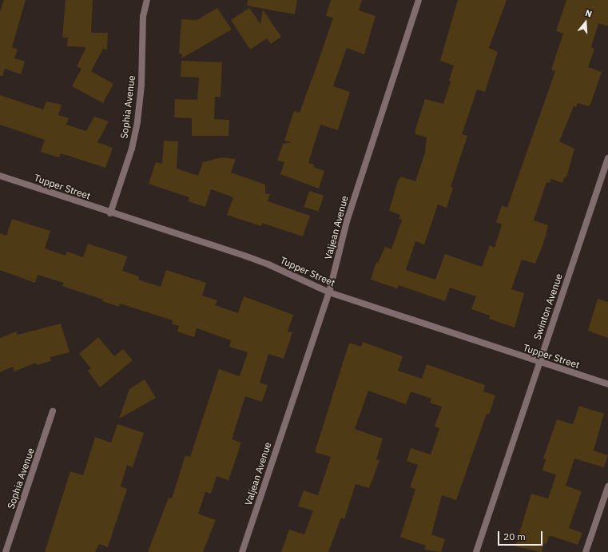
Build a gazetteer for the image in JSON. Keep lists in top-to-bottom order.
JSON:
{
  "streets": {
    "street": [
      "Sophia Avenue",
      "Tupper Street",
      "Valjean Avenue",
      "Swinton Avenue"
    ]
  },
  "crossings": [
    ["Sophia Avenue", "Tupper Street"],
    ["Tupper Street", "Valjean Avenue"],
    ["Tupper Street", "Swinton Avenue"]
  ],
  "scale_bar": "20 m",
  "north": "top"
}
